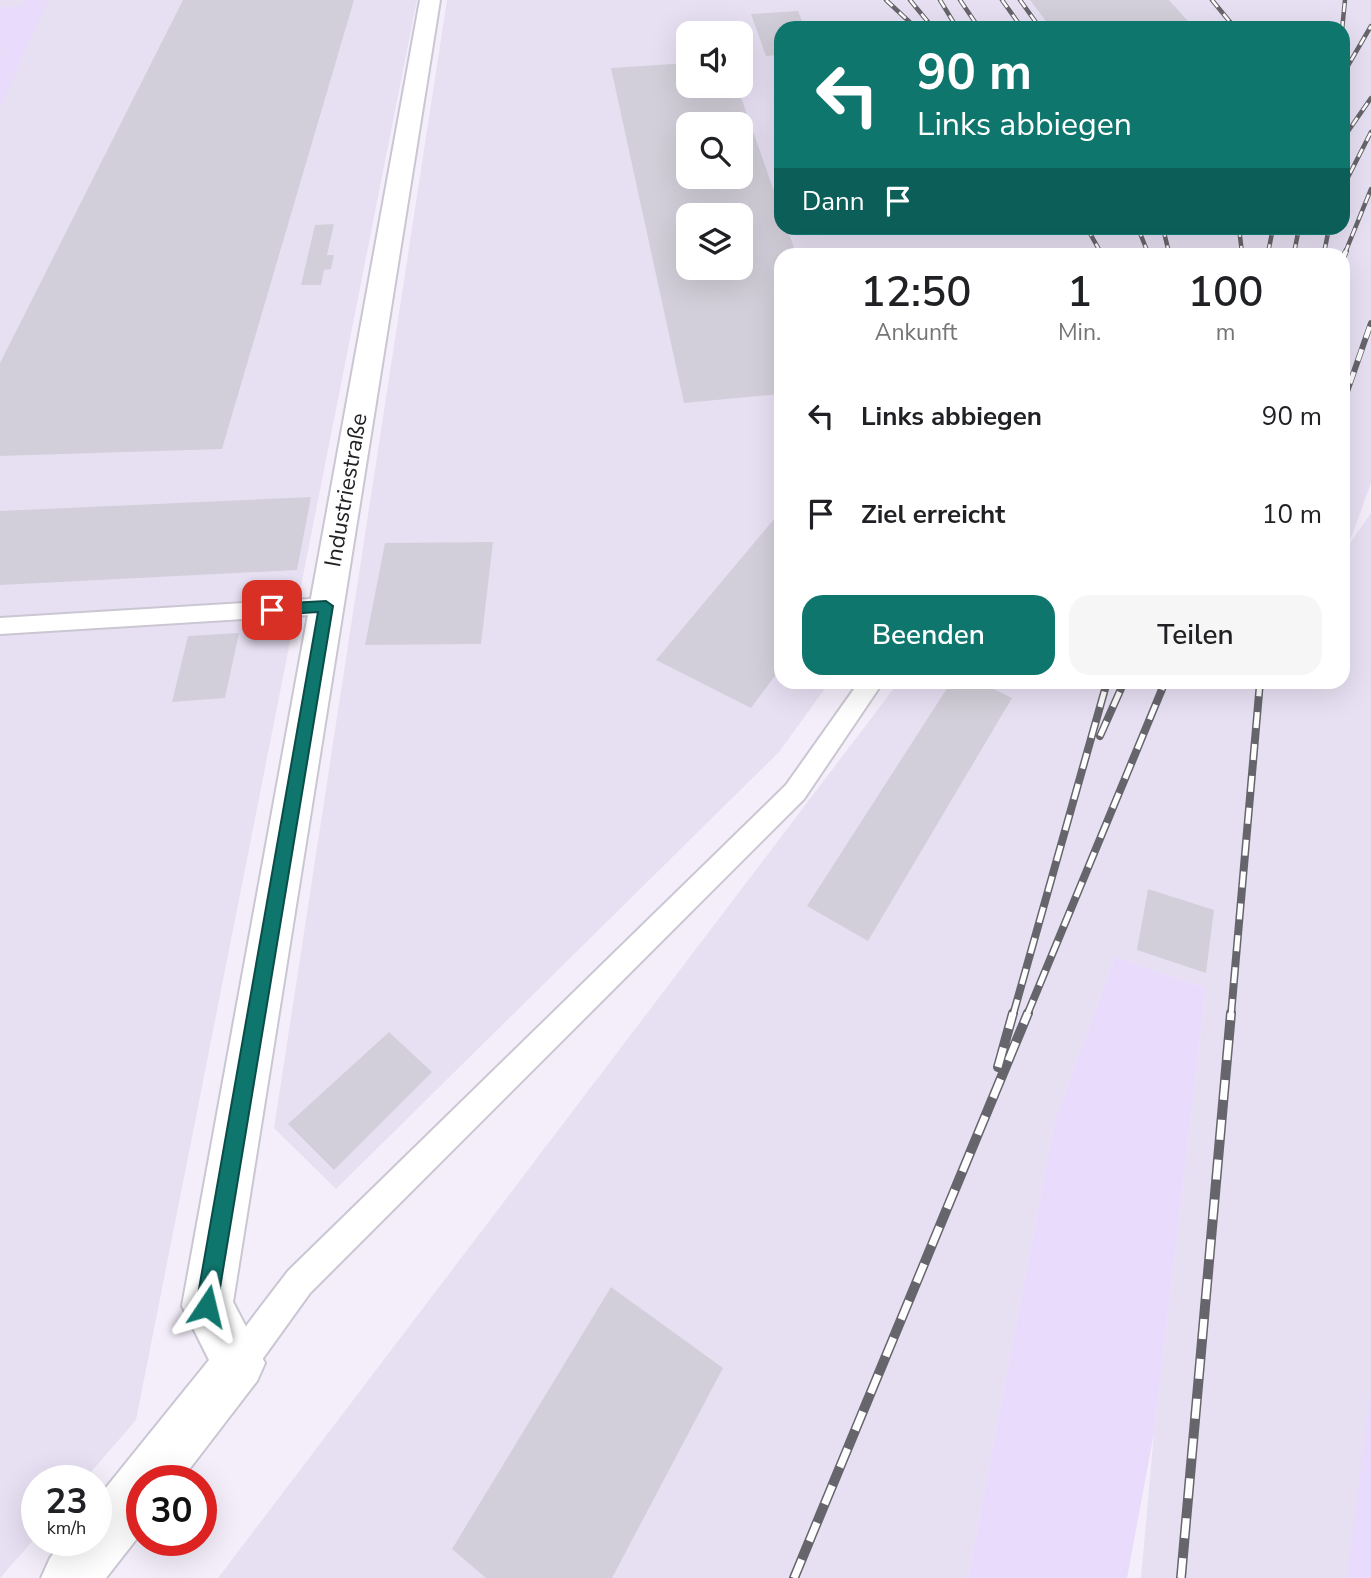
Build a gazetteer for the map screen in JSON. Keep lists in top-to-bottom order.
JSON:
{
  "streets": {
    "street": ["Industriestraße"]
  },
  "page": {
    "turn": ["90 m", "Links abbiegen"],
    "then": "Dann",
    "eta": [
      "12:50",
      "Ankunft",
      "1",
      "Min.",
      "100",
      "m"
    ],
    "list": [
      {
        "name": "Links abbiegen",
        "value": "90 m"
      },
      {
        "name": "Ziel erreicht",
        "value": "10 m"
      }
    ],
    "buttons": ["Beenden", "Teilen"],
    "speed": "23 km/h",
    "limit": "30"
  }
}
